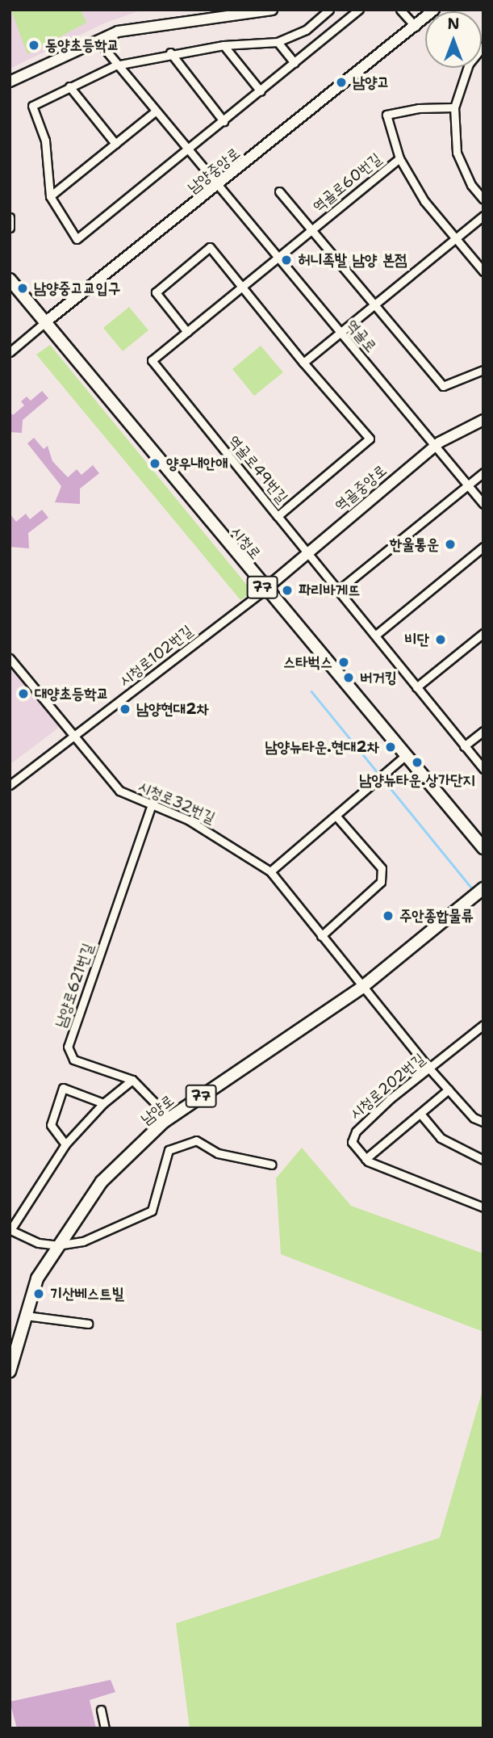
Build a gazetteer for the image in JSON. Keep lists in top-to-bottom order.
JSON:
{
  "streets": {
    "main road": ["시청로", "77", "남양로"],
    "street": [
      "남양중앙로",
      "역골로60번길",
      "역골로",
      "역골로49번길",
      "역골중앙로",
      "시청로102번길",
      "시청로32번길",
      "남양로621번길",
      "시청로202번길"
    ]
  },
  "crossings": [
    ["남양중앙로", "역골로"],
    ["남양중앙로", "시청로"],
    ["역골로60번길", "역골로"],
    ["역골로60번길", "역골로49번길"],
    ["역골로", "역골로49번길"],
    ["역골로", "역골중앙로"],
    ["역골중앙로", "시청로"],
    ["역골중앙로", "시청로102번길"],
    ["시청로", "시청로102번길"],
    ["시청로102번길", "시청로32번길"],
    ["시청로32번길", "남양로621번길"],
    ["시청로32번길", "시청로202번길"],
    ["시청로32번길", "남양로"]
  ],
  "places": [
    "동양초등학교",
    "남양고",
    "허니족발 남양 본점",
    "남양중고교입구",
    "양우내안애",
    "한울통운",
    "파리바게뜨",
    "비단",
    "스타벅스",
    "버거킹",
    "대양초등학교",
    "남양현대2차",
    "남양뉴타운.현대2차",
    "남양뉴타운.상가단지",
    "주안종합물류",
    "기산베스트빌"
  ],
  "north": "top"
}
